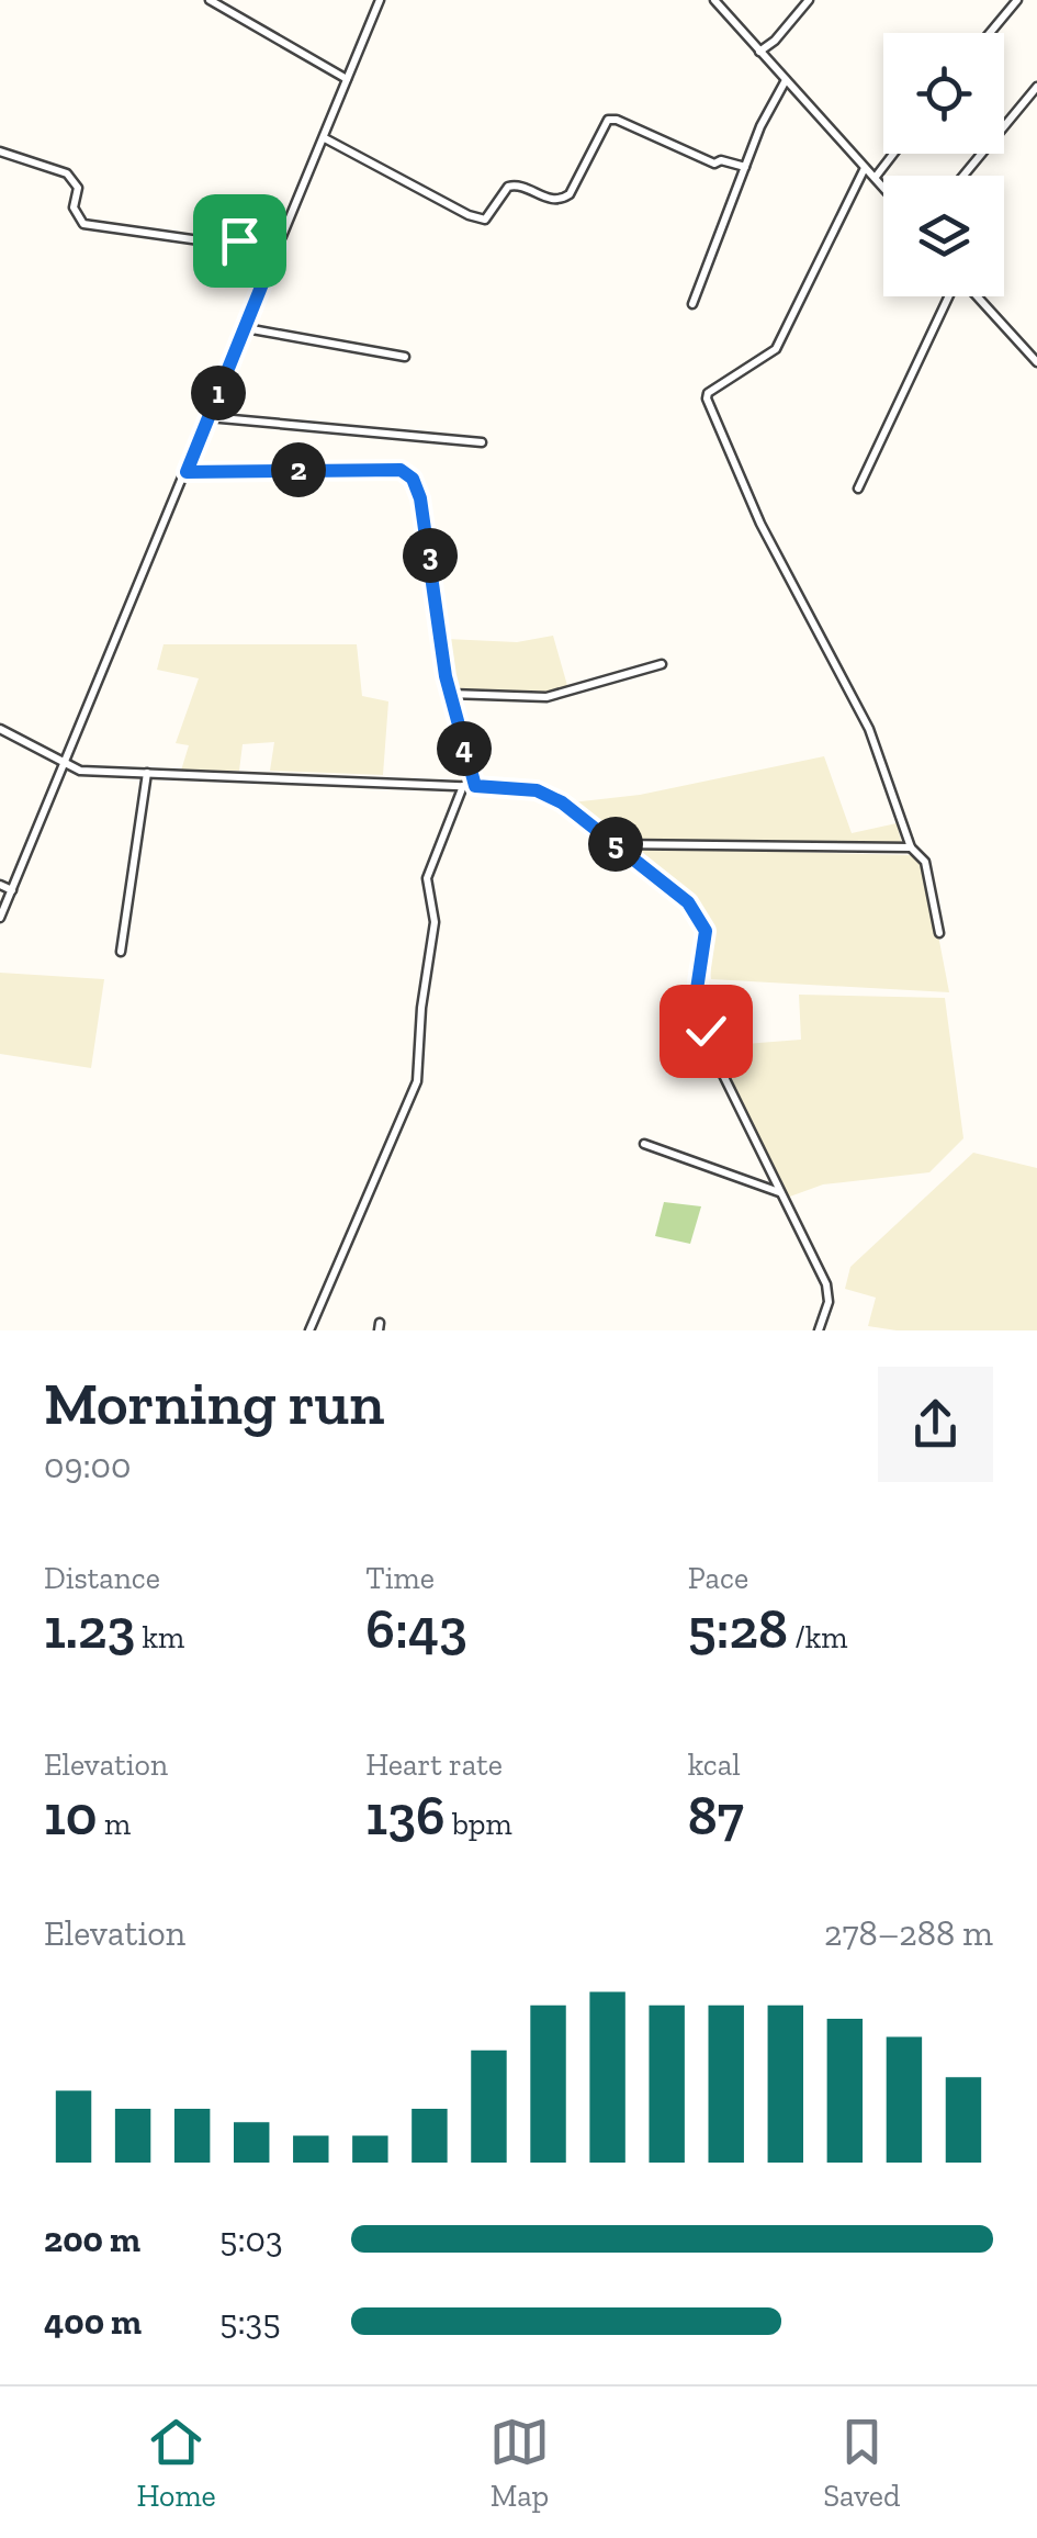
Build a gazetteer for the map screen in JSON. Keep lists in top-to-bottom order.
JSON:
{
  "page": {
    "pins": [
      "1",
      "2",
      "3",
      "4",
      "5"
    ],
    "heading": ["Morning run", "09:00"],
    "stats": [
      ["Distance", "1.23 km"],
      ["Time", "6:43"],
      ["Pace", "5:28 /km"],
      ["Elevation", "10 m"],
      ["Heart rate", "136 bpm"],
      ["kcal", "87"]
    ],
    "chart": ["Elevation", "278–288 m"],
    "list": [
      {
        "name": "200 m",
        "note": "5:03"
      },
      {
        "name": "400 m",
        "note": "5:35"
      }
    ],
    "tabs": ["Home", "Map", "Saved"]
  }
}
